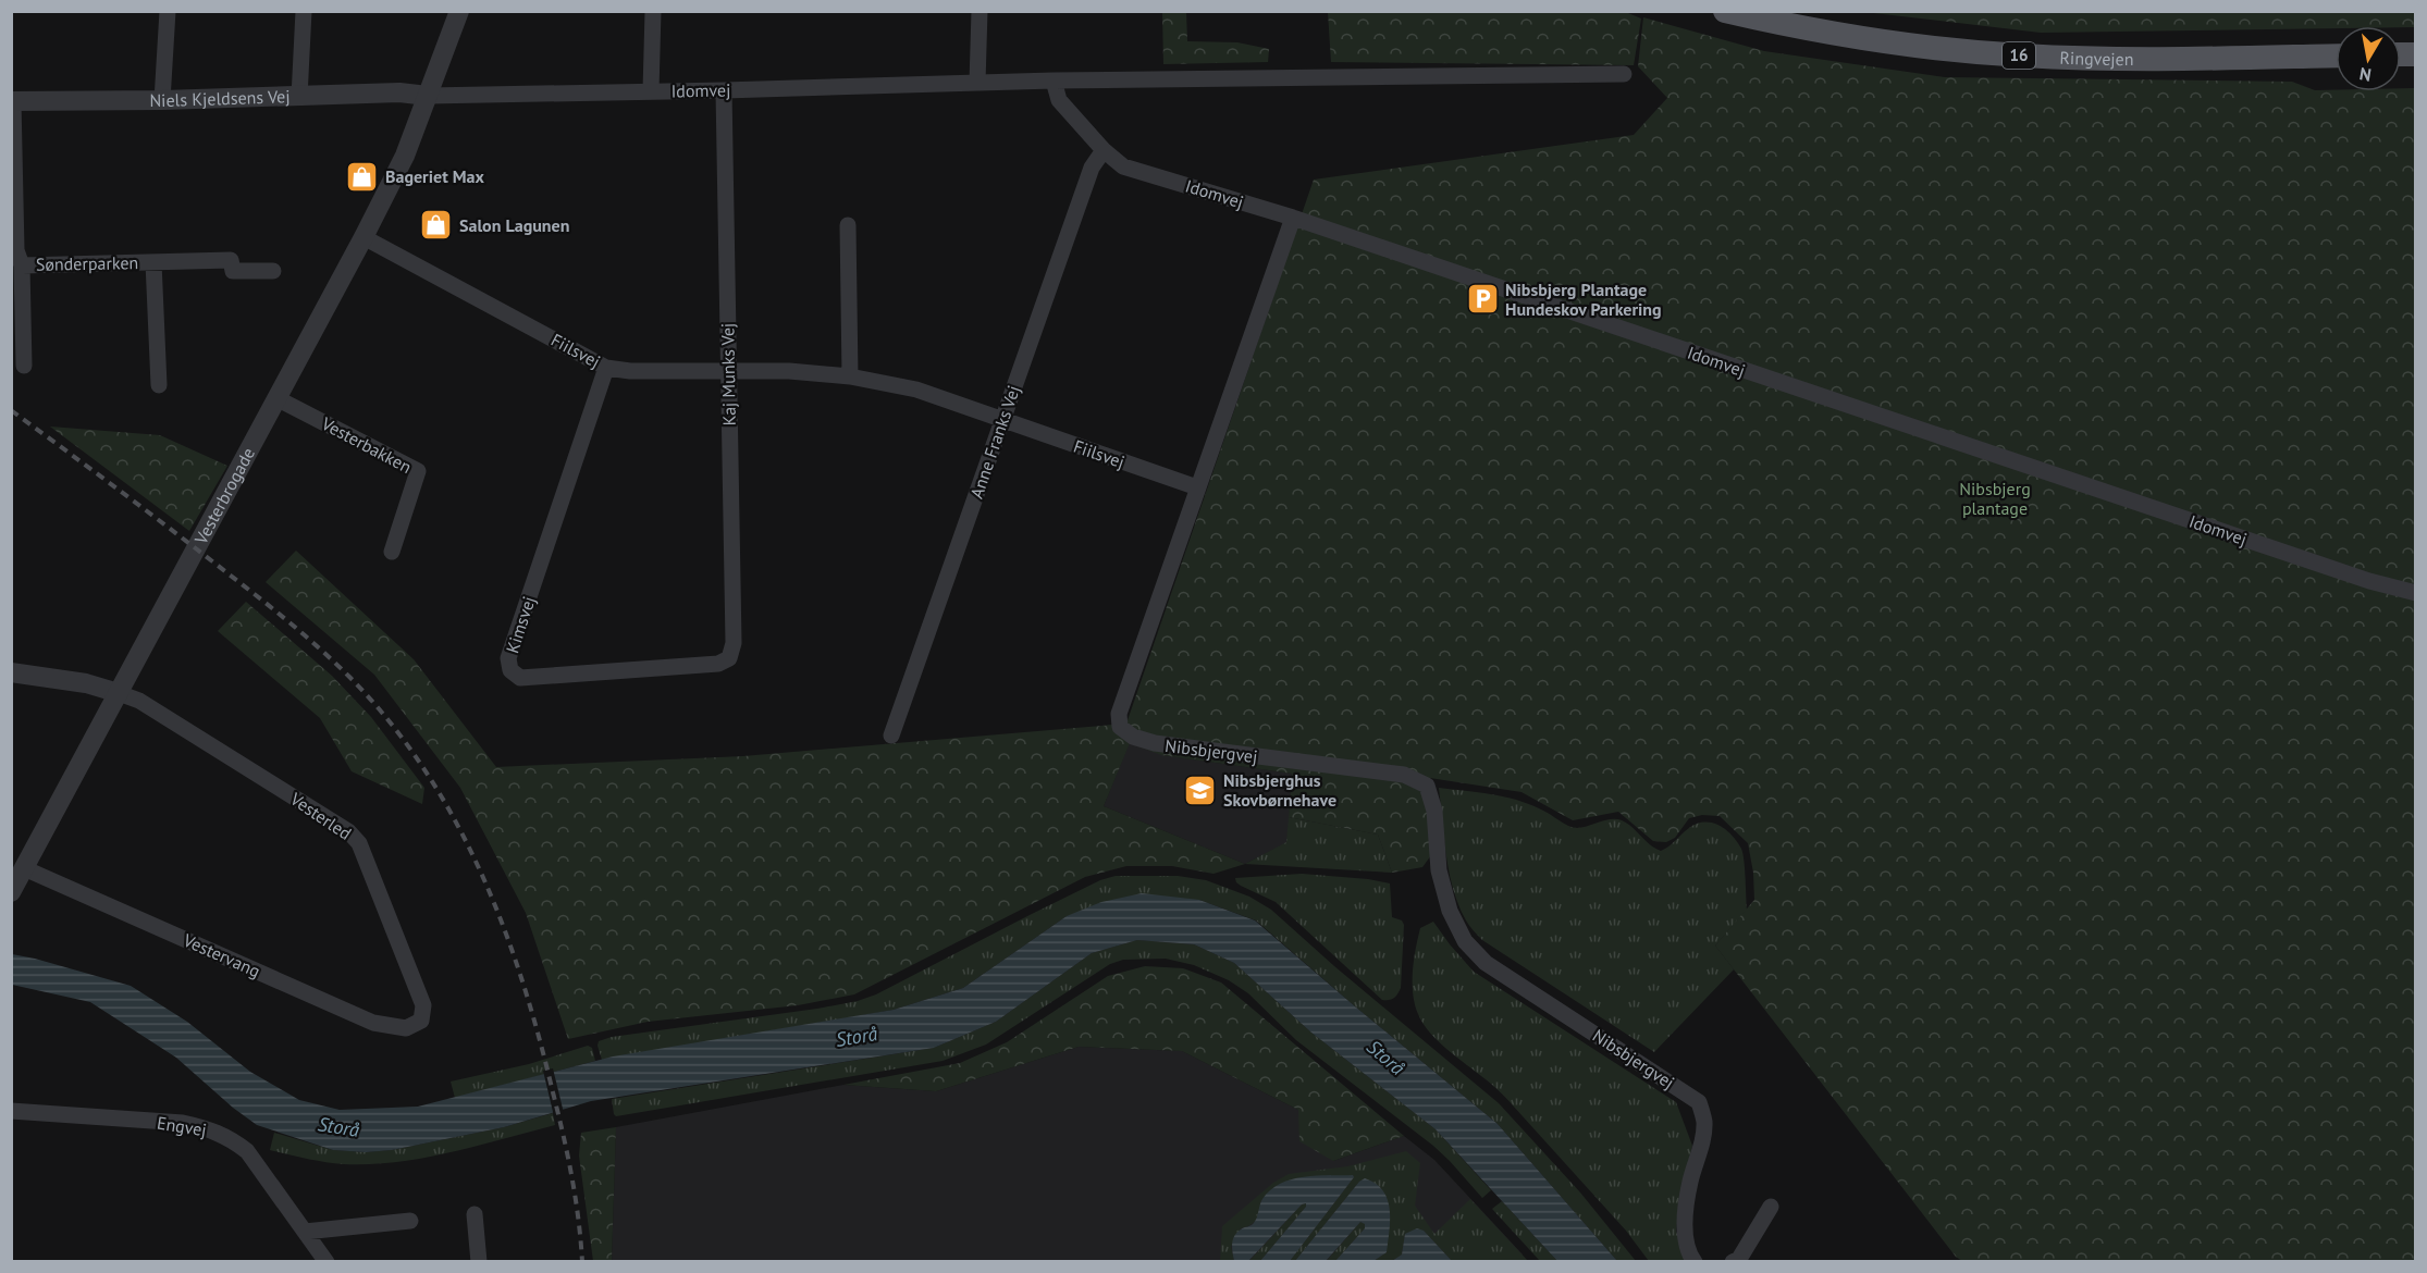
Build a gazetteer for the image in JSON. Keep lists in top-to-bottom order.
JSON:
{
  "streets": {
    "main road": ["16", "Ringvejen"],
    "street": [
      "Idomvej",
      "Niels Kjeldsens Vej",
      "Sønderparken",
      "Fiilsvej",
      "Kaj Munks Vej",
      "Anne Franks Vej",
      "Vesterbakken",
      "Vesterbrogade",
      "Kimsvej",
      "Nibsbjergvej",
      "Vesterled",
      "Vestervang",
      "Engvej"
    ]
  },
  "crossings": [
    ["Idomvej", "Niels Kjeldsens Vej"],
    ["Idomvej", "Kaj Munks Vej"],
    ["Idomvej", "Anne Franks Vej"],
    ["Idomvej", "Vesterbrogade"],
    ["Idomvej", "Nibsbjergvej"],
    ["Niels Kjeldsens Vej", "Sønderparken"],
    ["Niels Kjeldsens Vej", "Vesterbrogade"],
    ["Fiilsvej", "Kaj Munks Vej"],
    ["Fiilsvej", "Anne Franks Vej"],
    ["Fiilsvej", "Vesterbrogade"],
    ["Fiilsvej", "Kimsvej"],
    ["Fiilsvej", "Nibsbjergvej"],
    ["Kaj Munks Vej", "Kimsvej"],
    ["Vesterbakken", "Vesterbrogade"],
    ["Vesterbrogade", "Vesterled"],
    ["Vesterbrogade", "Vestervang"],
    ["Vesterled", "Vestervang"]
  ],
  "water": ["Storå"],
  "parks": ["Nibsbjerg plantage"],
  "places": {
    "shop": ["Bageriet Max", "Salon Lagunen"],
    "parking": ["Nibsbjerg Plantage Hundeskov Parkering"],
    "school or university": ["Nibsbjerghus Skovbørnehave"]
  },
  "north": "bottom"
}
